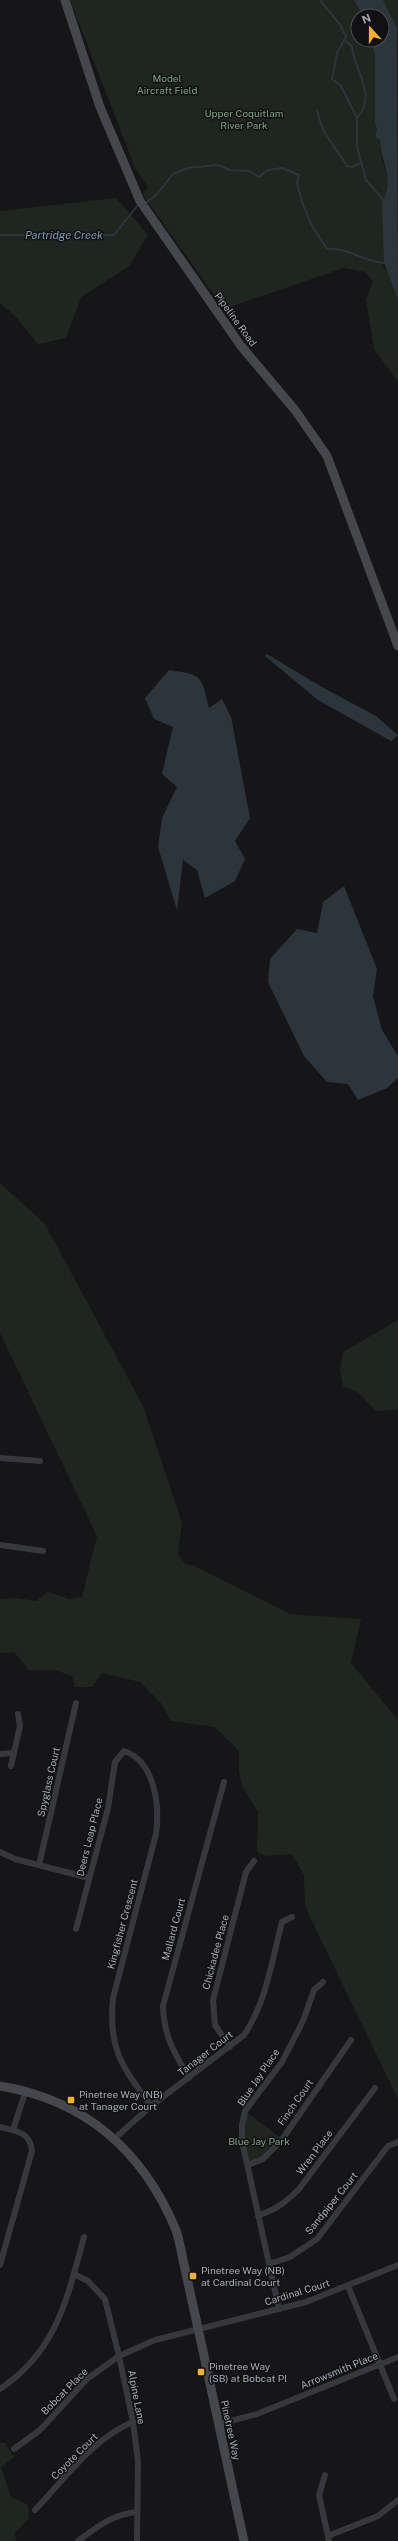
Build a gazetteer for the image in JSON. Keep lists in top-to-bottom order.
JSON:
{
  "streets": {
    "street": [
      "Pipeline Road",
      "Spyglass Court",
      "Deers Leap Place",
      "Kingfisher Crescent",
      "Mallard Court",
      "Chickadee Place",
      "Tanager Court",
      "Blue Jay Place",
      "Finch Court",
      "Wren Place",
      "Sandpiper Court",
      "Cardinal Court",
      "Arrowsmith Place",
      "Bobcat Place",
      "Alpine Lane",
      "Pinetree Way",
      "Coyote Court"
    ]
  },
  "crossings": [
    ["Deers Leap Place", "Kingfisher Crescent"],
    ["Kingfisher Crescent", "Tanager Court"],
    ["Mallard Court", "Tanager Court"],
    ["Chickadee Place", "Tanager Court"],
    ["Tanager Court", "Pinetree Way"],
    ["Blue Jay Place", "Finch Court"],
    ["Blue Jay Place", "Wren Place"],
    ["Blue Jay Place", "Sandpiper Court"],
    ["Blue Jay Place", "Cardinal Court"],
    ["Cardinal Court", "Bobcat Place"],
    ["Cardinal Court", "Pinetree Way"],
    ["Arrowsmith Place", "Pinetree Way"],
    ["Bobcat Place", "Alpine Lane"],
    ["Bobcat Place", "Pinetree Way"],
    ["Alpine Lane", "Coyote Court"]
  ],
  "water": ["Partridge Creek"],
  "parks": ["Model Aircraft Field", "Upper Coquitlam River Park", "Blue Jay Park"],
  "places": {
    "transit": ["Pinetree Way (NB) at Tanager Court", "Pinetree Way (NB) at Cardinal Court", "Pinetree Way (SB) at Bobcat Pl"]
  },
  "north": "top"
}
